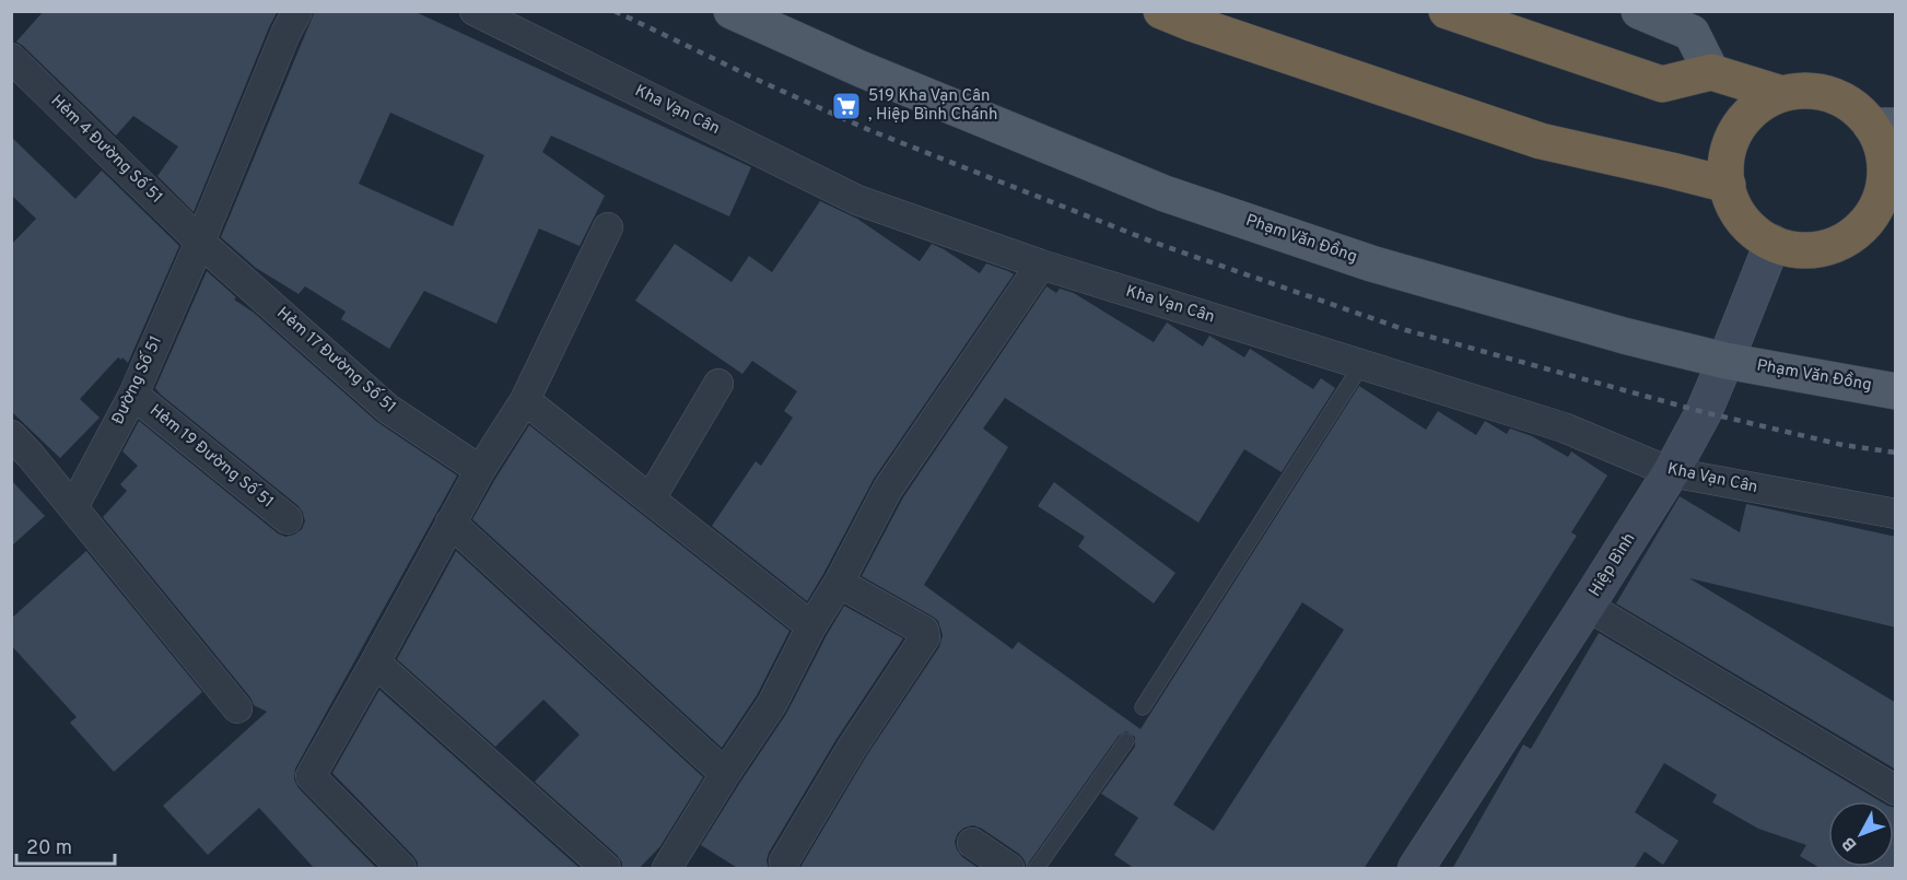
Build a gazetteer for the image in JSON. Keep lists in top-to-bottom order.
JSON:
{
  "streets": {
    "main road": ["Phạm Văn Đồng", "Hiệp Bình"],
    "street": [
      "Kha Vạn Cân",
      "Hẻm 4 Đường Số 51",
      "Hẻm 17 Đường Số 51",
      "Đường Số 51",
      "Hẻm 19 Đường Số 51"
    ]
  },
  "crossings": [
    ["Kha Vạn Cân", "Hiệp Bình"],
    ["Hẻm 4 Đường Số 51", "Hẻm 17 Đường Số 51"],
    ["Hẻm 4 Đường Số 51", "Đường Số 51"],
    ["Phạm Văn Đồng", "Hiệp Bình"],
    ["Hẻm 17 Đường Số 51", "Đường Số 51"],
    ["Đường Số 51", "Hẻm 19 Đường Số 51"]
  ],
  "places": {
    "supermarket": ["519 Kha Vạn Cân , Hiệp Bình Chánh"]
  },
  "scale_bar": "20 m",
  "north": "bottom left"
}
